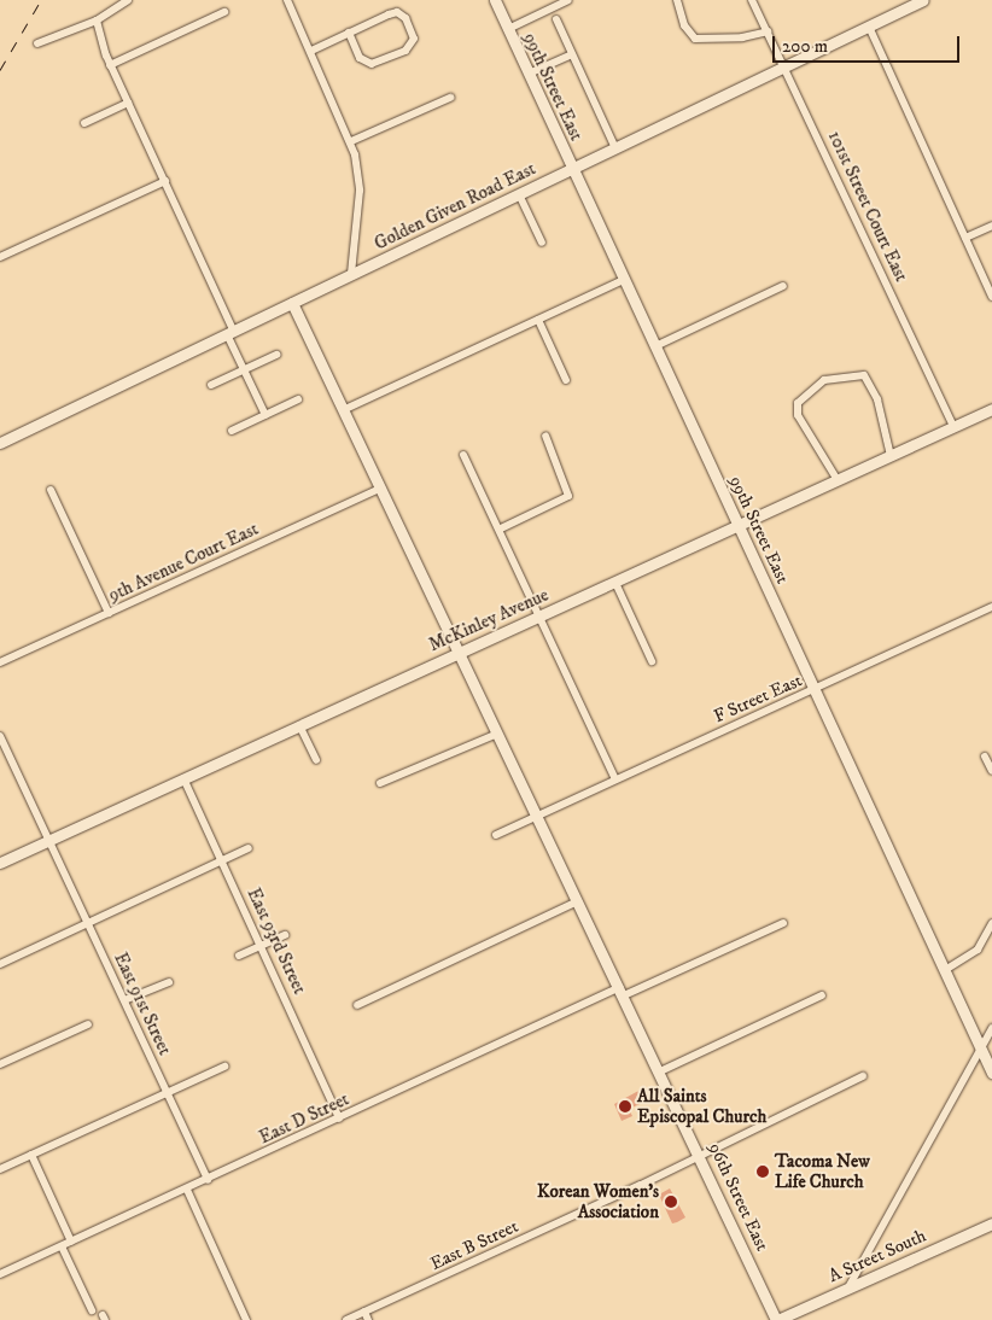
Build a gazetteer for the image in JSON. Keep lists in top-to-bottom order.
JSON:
{
  "streets": {
    "street": [
      "99th Street East",
      "Golden Given Road East",
      "101st Street Court East",
      "9th Avenue Court East",
      "McKinley Avenue",
      "F Street East",
      "East 93rd Street",
      "East 91st Street",
      "East D Street",
      "96th Street East",
      "East B Street",
      "A Street South"
    ]
  },
  "crossings": [
    ["99th Street East", "Golden Given Road East"],
    ["99th Street East", "McKinley Avenue"],
    ["99th Street East", "F Street East"],
    ["Golden Given Road East", "101st Street Court East"],
    ["101st Street Court East", "McKinley Avenue"],
    ["9th Avenue Court East", "96th Street East"],
    ["McKinley Avenue", "East 93rd Street"],
    ["McKinley Avenue", "East 91st Street"],
    ["McKinley Avenue", "96th Street East"],
    ["F Street East", "96th Street East"],
    ["East 93rd Street", "East D Street"],
    ["East 91st Street", "East D Street"],
    ["East D Street", "96th Street East"],
    ["96th Street East", "East B Street"],
    ["96th Street East", "A Street South"]
  ],
  "places": ["All Saints Episcopal Church", "Tacoma New Life Church", "Korean Women's Association"],
  "scale_bar": "200 m"
}
